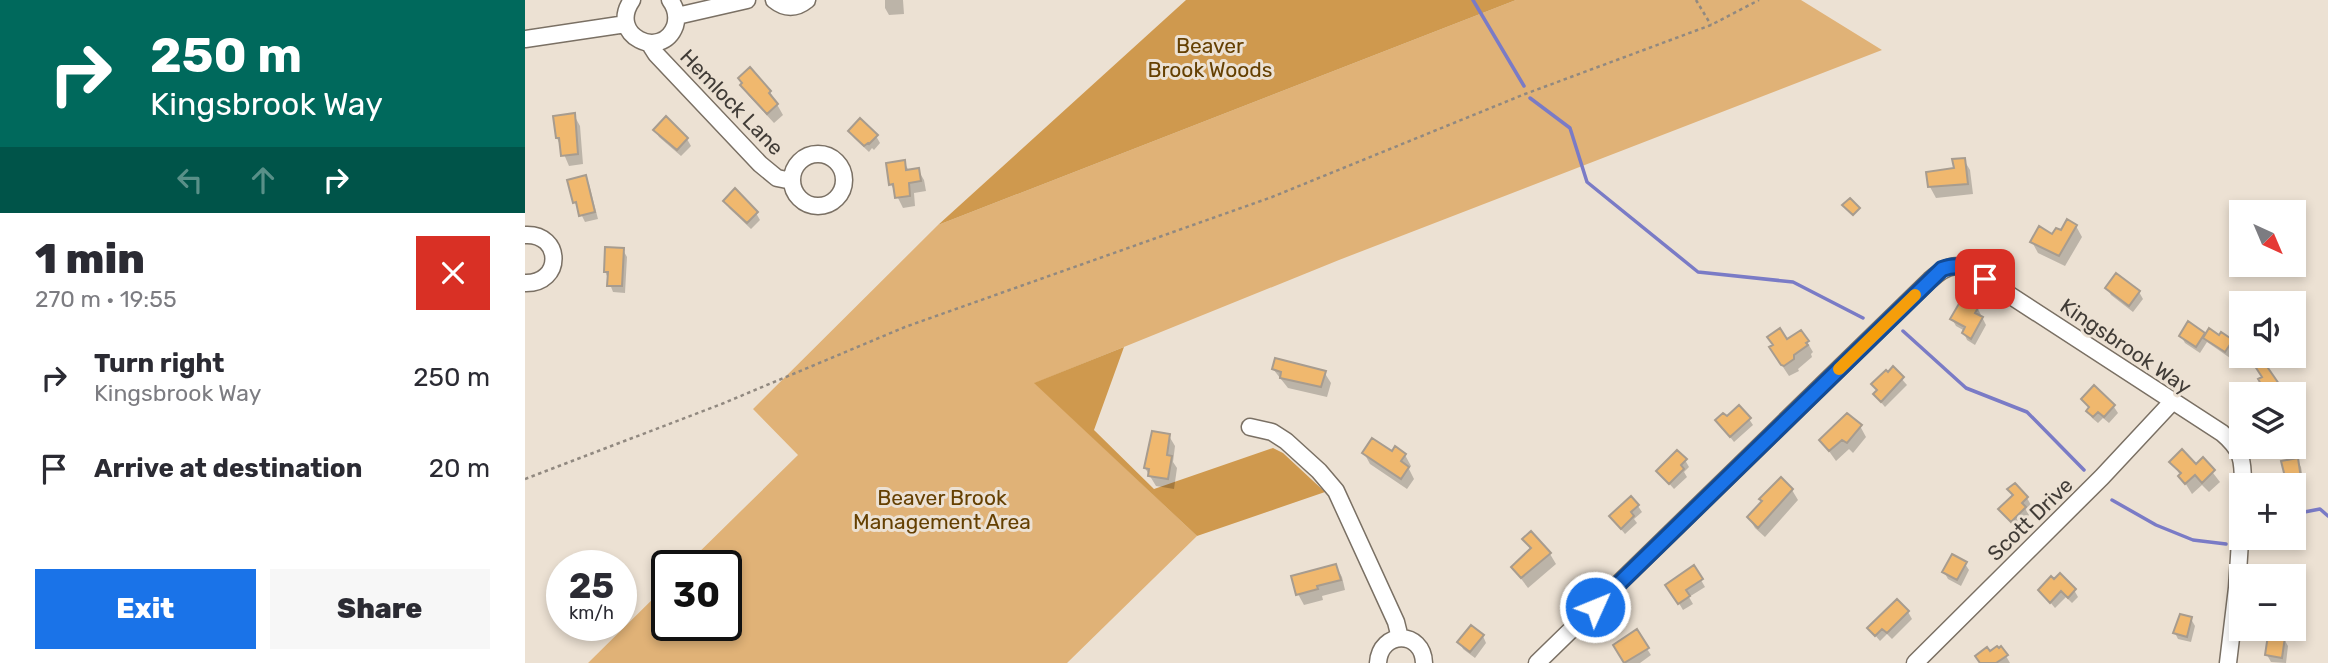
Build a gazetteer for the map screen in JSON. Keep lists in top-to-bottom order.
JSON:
{
  "streets": {
    "street": ["Hemlock Lane", "Kingsbrook Way", "Scott Drive"]
  },
  "crossings": [
    ["Kingsbrook Way", "Scott Drive"]
  ],
  "parks": ["Beaver Brook Woods", "Beaver Brook Management Area"],
  "north": "bottom right",
  "page": {
    "turn": ["250 m", "Kingsbrook Way"],
    "map_buttons": ["+", "−"],
    "heading": ["1 min", "270 m · 19:55"],
    "list": [
      {
        "name": "Turn right",
        "note": "Kingsbrook Way",
        "value": "250 m"
      },
      {
        "name": "Arrive at destination",
        "value": "20 m"
      }
    ],
    "speed": "25 km/h",
    "limit": "30",
    "buttons": ["Exit", "Share"]
  }
}
